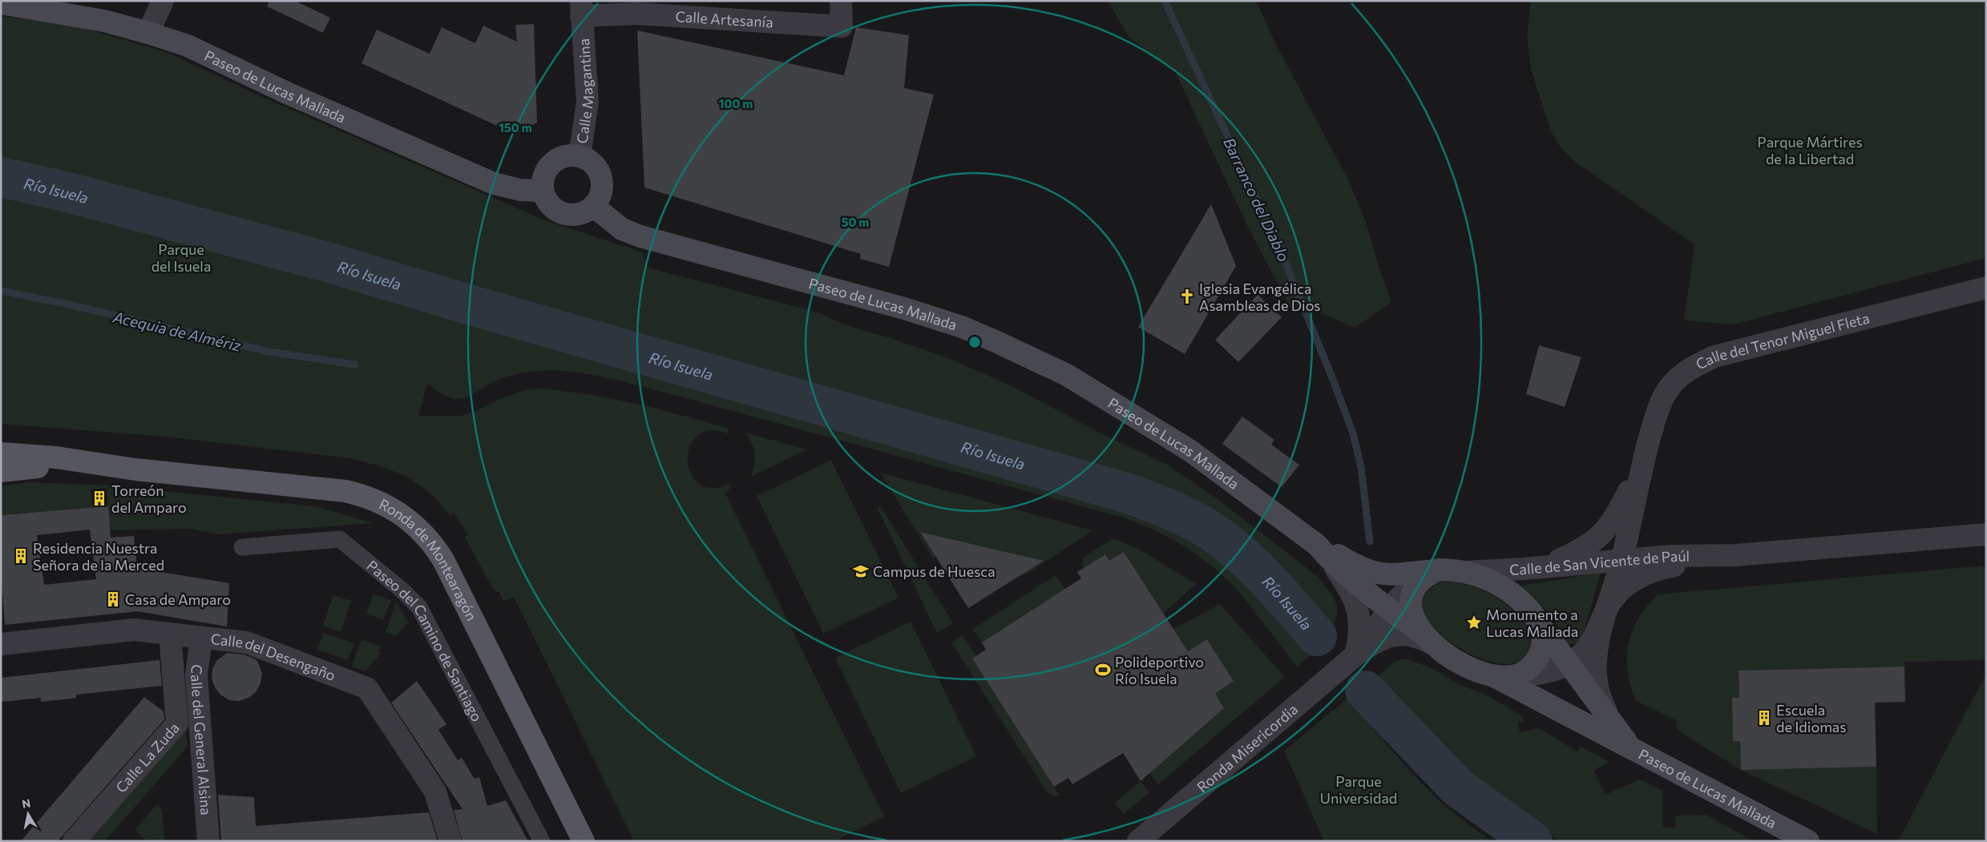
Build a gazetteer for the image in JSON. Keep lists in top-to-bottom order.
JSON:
{
  "streets": {
    "main road": ["Paseo de Lucas Mallada", "Ronda de Montearagón"],
    "street": [
      "Calle Artesanía",
      "Calle Magantina",
      "Calle del Tenor Miguel Fleta",
      "Calle de San Vicente de Paúl",
      "Paseo del Camino de Santiago",
      "Calle del Desengaño",
      "Calle del General Alsina",
      "Ronda Misericordia",
      "Calle La Zuda"
    ]
  },
  "crossings": [
    ["Calle Artesanía", "Calle Magantina"],
    ["Paseo de Lucas Mallada", "Calle Magantina"],
    ["Paseo de Lucas Mallada", "Calle del Tenor Miguel Fleta"],
    ["Paseo de Lucas Mallada", "Calle de San Vicente de Paúl"],
    ["Paseo de Lucas Mallada", "Ronda Misericordia"],
    ["Calle del Tenor Miguel Fleta", "Calle de San Vicente de Paúl"],
    ["Calle de San Vicente de Paúl", "Ronda Misericordia"],
    ["Calle del Desengaño", "Calle del General Alsina"],
    ["Calle del Desengaño", "Calle La Zuda"]
  ],
  "water": ["Río Isuela", "Barranco del Diablo", "Acequia de Almériz"],
  "parks": ["Parque Mártires de la Libertad", "Parque del Isuela", "Parque Universidad"],
  "places": {
    "church": ["Iglesia Evangélica Asambleas de Dios"],
    "building": [
      "Torreón del Amparo",
      "Residencia Nuestra Señora de la Merced",
      "Casa de Amparo",
      "Escuela de Idiomas"
    ],
    "school or university": ["Campus de Huesca"],
    "place": ["Monumento a Lucas Mallada"],
    "sports": ["Polideportivo Río Isuela"]
  },
  "north": "top",
  "rings": ["100 m", "150 m", "50 m"]
}
